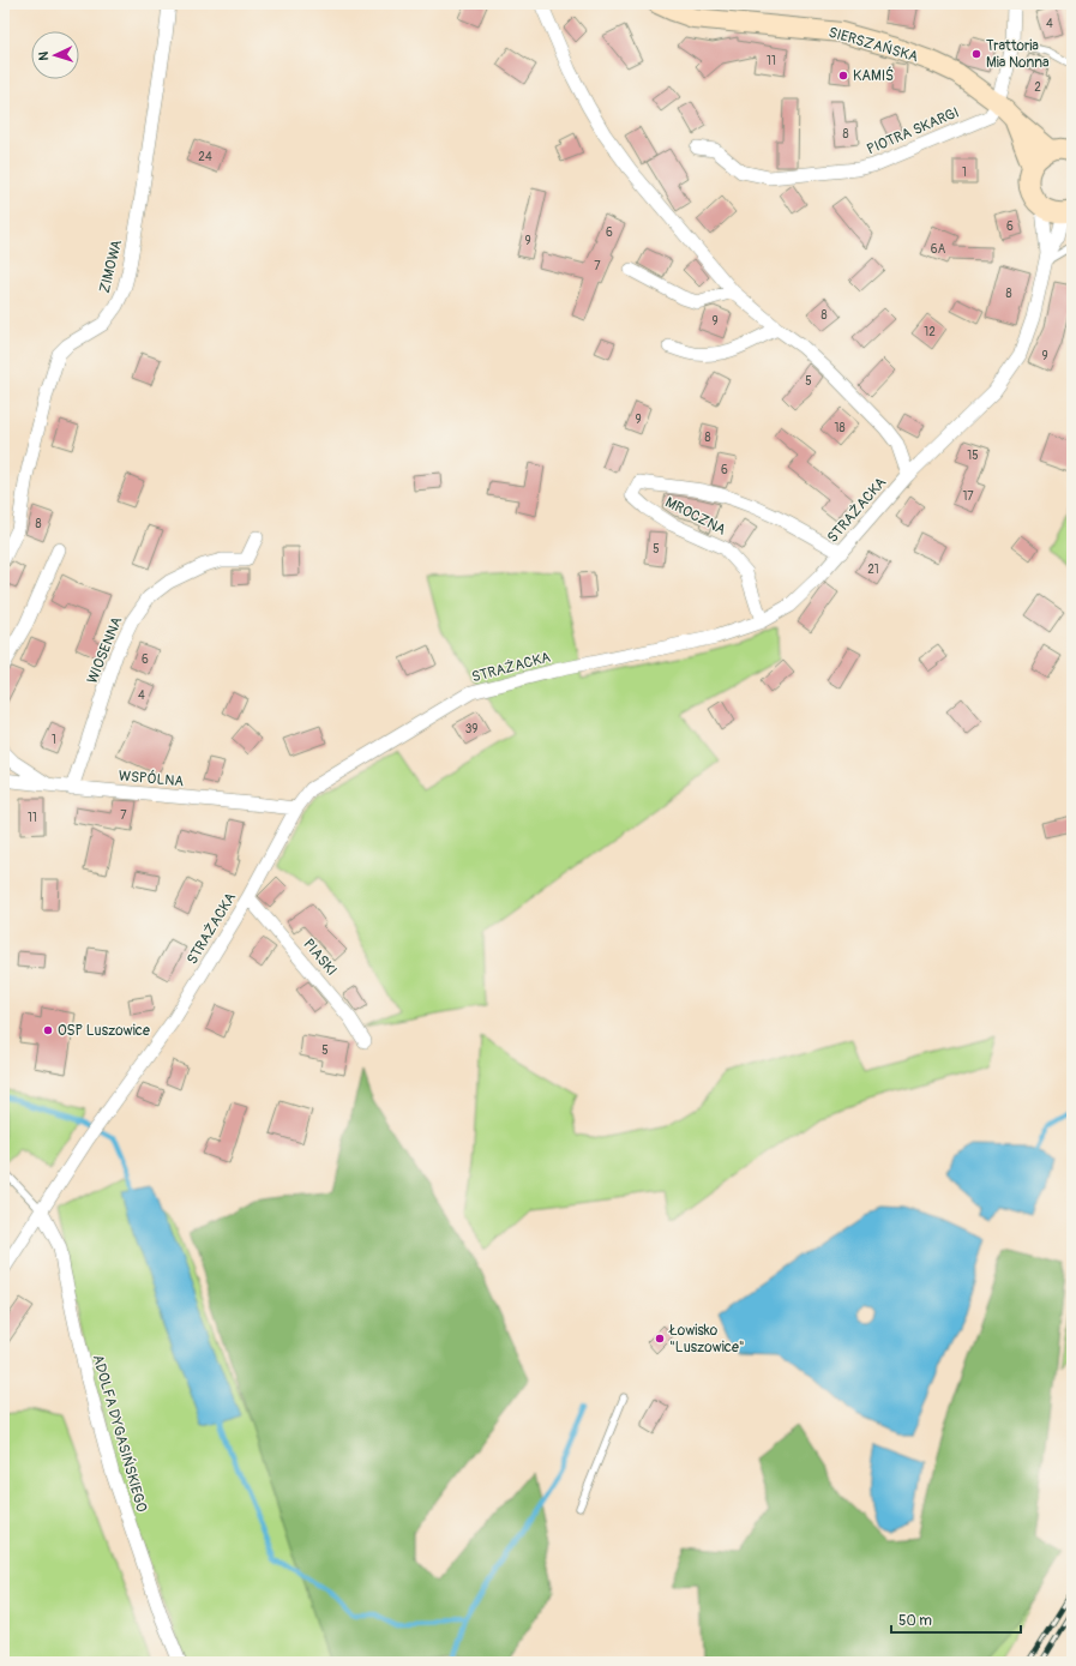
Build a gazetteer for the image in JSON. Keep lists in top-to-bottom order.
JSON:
{
  "streets": {
    "street": [
      "SIERSZAŃSKA",
      "PIOTRA SKARGI",
      "ZIMOWA",
      "STRAŻACKA",
      "MROCZNA",
      "WIOSENNA",
      "WSPÓLNA",
      "PIASKI",
      "ADOLFA DYGASIŃSKIEGO"
    ]
  },
  "crossings": [
    ["SIERSZAŃSKA", "PIOTRA SKARGI"],
    ["STRAŻACKA", "MROCZNA"],
    ["STRAŻACKA", "WSPÓLNA"],
    ["STRAŻACKA", "PIASKI"],
    ["STRAŻACKA", "ADOLFA DYGASIŃSKIEGO"],
    ["WIOSENNA", "WSPÓLNA"]
  ],
  "places": [
    "Trattoria Mia Nonna",
    "KAMIŚ",
    "OSP Luszowice",
    "Łowisko \"Luszowice\""
  ],
  "house_numbers": [
    "4",
    "11",
    "2",
    "8",
    "24",
    "1",
    "6",
    "6",
    "9",
    "6A",
    "7",
    "8",
    "8",
    "9",
    "12",
    "9",
    "5",
    "9",
    "18",
    "8",
    "15",
    "6",
    "17",
    "8",
    "5",
    "21",
    "6",
    "4",
    "39",
    "1",
    "7",
    "11",
    "5"
  ],
  "scale_bar": "50 m",
  "north": "left"
}
